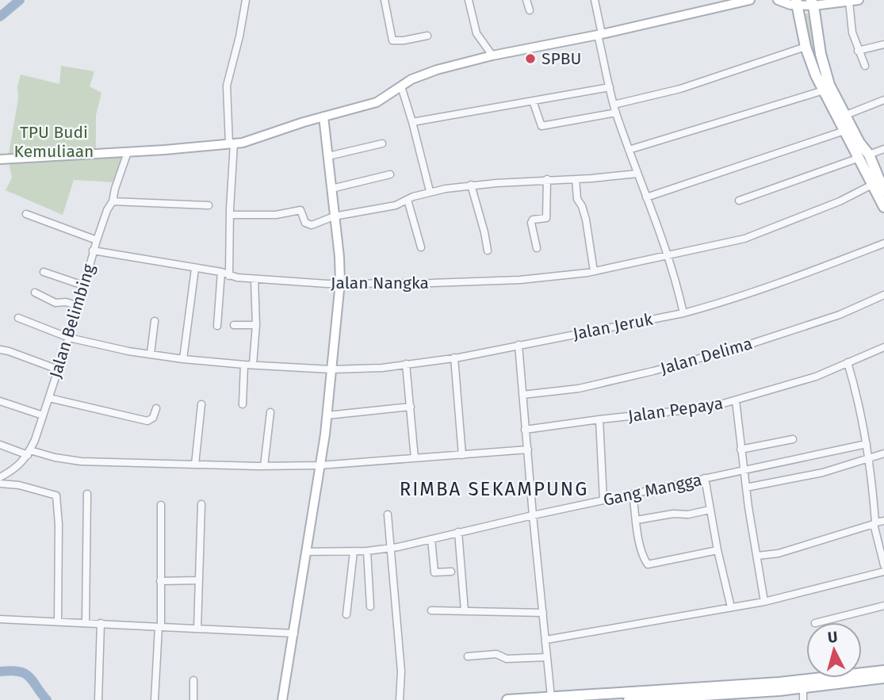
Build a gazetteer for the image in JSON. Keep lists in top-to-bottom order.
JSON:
{
  "streets": {
    "street": [
      "Jalan Nangka",
      "Jalan Belimbing",
      "Jalan Jeruk",
      "Jalan Delima",
      "Jalan Pepaya",
      "Gang Mangga"
    ]
  },
  "crossings": [
    ["Jalan Nangka", "Jalan Belimbing"],
    ["Jalan Belimbing", "Jalan Jeruk"]
  ],
  "districts": ["RIMBA SEKAMPUNG"],
  "parks": ["TPU Budi Kemuliaan"],
  "places": ["SPBU"],
  "north": "top"
}
